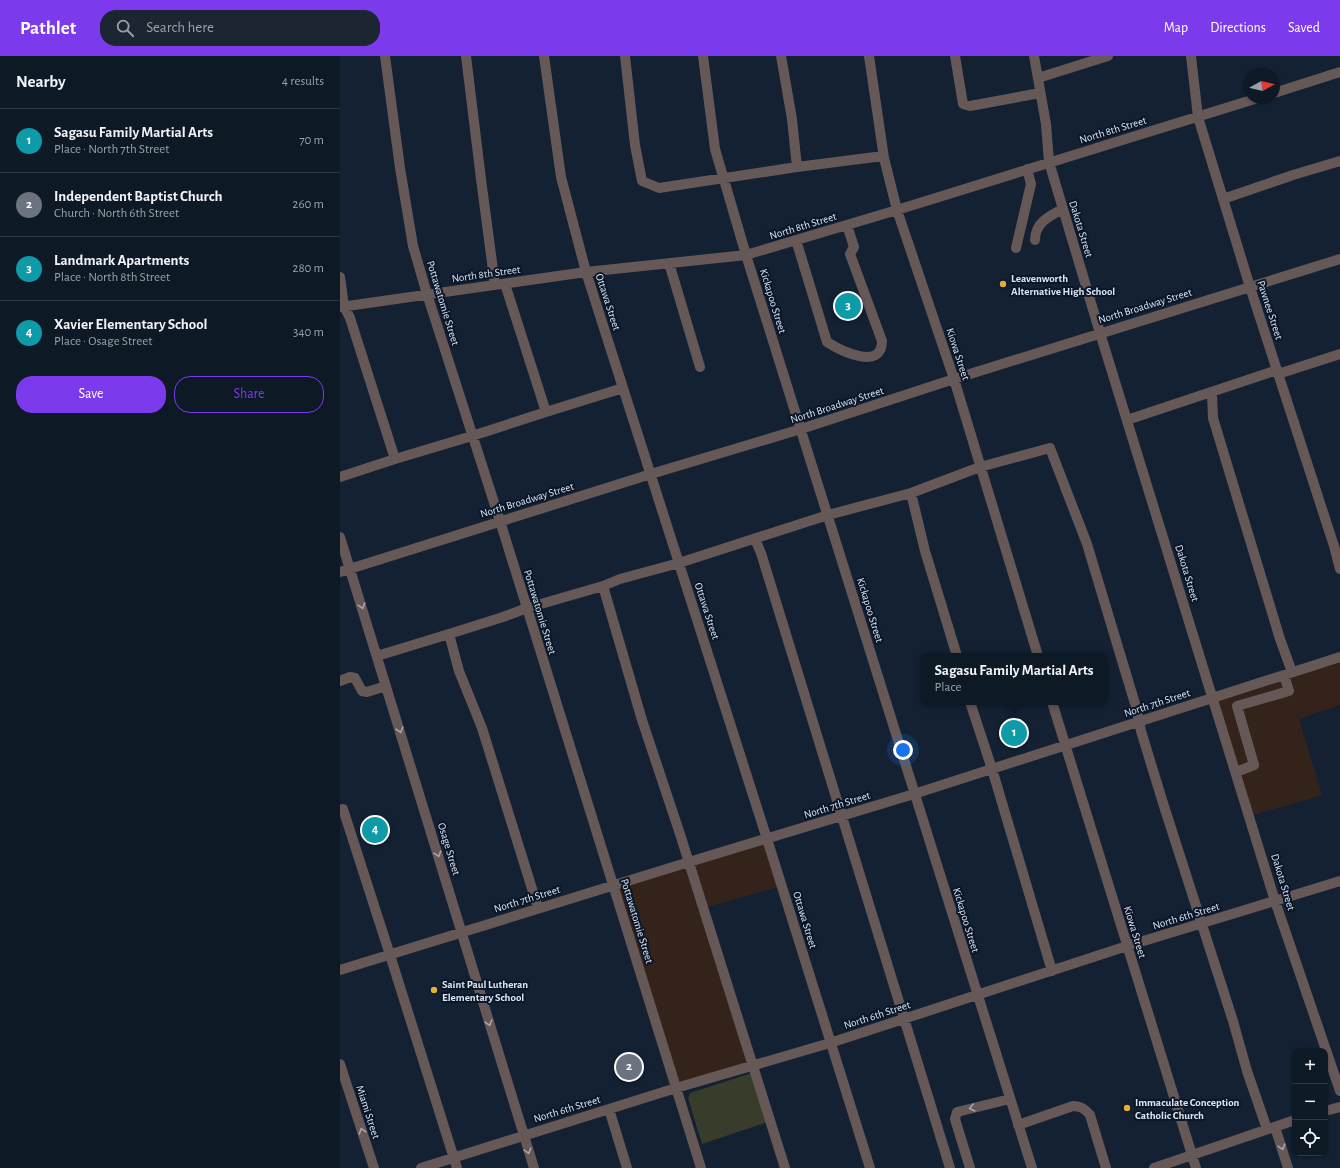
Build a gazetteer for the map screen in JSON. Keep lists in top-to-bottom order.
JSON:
{
  "streets": {
    "street": [
      "North 8th Street",
      "Dakota Street",
      "Kickapoo Street",
      "Ottawa Street",
      "Pottawatomie Street",
      "North Broadway Street",
      "Pawnee Street",
      "Kiowa Street",
      "North 7th Street",
      "Osage Street",
      "North 6th Street",
      "Miami Street"
    ]
  },
  "crossings": [
    ["North 8th Street", "Dakota Street"],
    ["North 8th Street", "Kickapoo Street"],
    ["North 8th Street", "Ottawa Street"],
    ["North 8th Street", "Pottawatomie Street"],
    ["North 8th Street", "Pawnee Street"],
    ["North 8th Street", "Kiowa Street"],
    ["Dakota Street", "North Broadway Street"],
    ["Dakota Street", "North 7th Street"],
    ["Dakota Street", "North 6th Street"],
    ["Kickapoo Street", "North Broadway Street"],
    ["Kickapoo Street", "North 7th Street"],
    ["Kickapoo Street", "North 6th Street"],
    ["Ottawa Street", "North Broadway Street"],
    ["Ottawa Street", "North 7th Street"],
    ["Ottawa Street", "North 6th Street"],
    ["Pottawatomie Street", "North Broadway Street"],
    ["Pottawatomie Street", "North 7th Street"],
    ["Pottawatomie Street", "North 6th Street"],
    ["North Broadway Street", "Pawnee Street"],
    ["North Broadway Street", "Kiowa Street"],
    ["North Broadway Street", "Osage Street"],
    ["Kiowa Street", "North 7th Street"],
    ["Kiowa Street", "North 6th Street"],
    ["North 7th Street", "Osage Street"],
    ["Osage Street", "North 6th Street"]
  ],
  "places": ["Leavenworth Alternative High School", "Saint Paul Lutheran Elementary School", "Immaculate Conception Catholic Church"],
  "north": "right",
  "page": {
    "header": "Pathlet",
    "search": "Search here",
    "nav": ["Map", "Directions", "Saved"],
    "heading": ["Nearby", "4 results"],
    "list": [
      {
        "mark": "1",
        "name": "Sagasu Family Martial Arts",
        "note": "Place · North 7th Street",
        "value": "70 m"
      },
      {
        "mark": "2",
        "name": "Independent Baptist Church",
        "note": "Church · North 6th Street",
        "value": "260 m"
      },
      {
        "mark": "3",
        "name": "Landmark Apartments",
        "note": "Place · North 8th Street",
        "value": "280 m"
      },
      {
        "mark": "4",
        "name": "Xavier Elementary School",
        "note": "Place · Osage Street",
        "value": "340 m"
      }
    ],
    "pins": [
      "3",
      "1",
      "4",
      "2"
    ],
    "buttons": ["Save", "Share"],
    "popup": ["Sagasu Family Martial Arts", "Place"],
    "map_buttons": ["+", "−"]
  }
}
